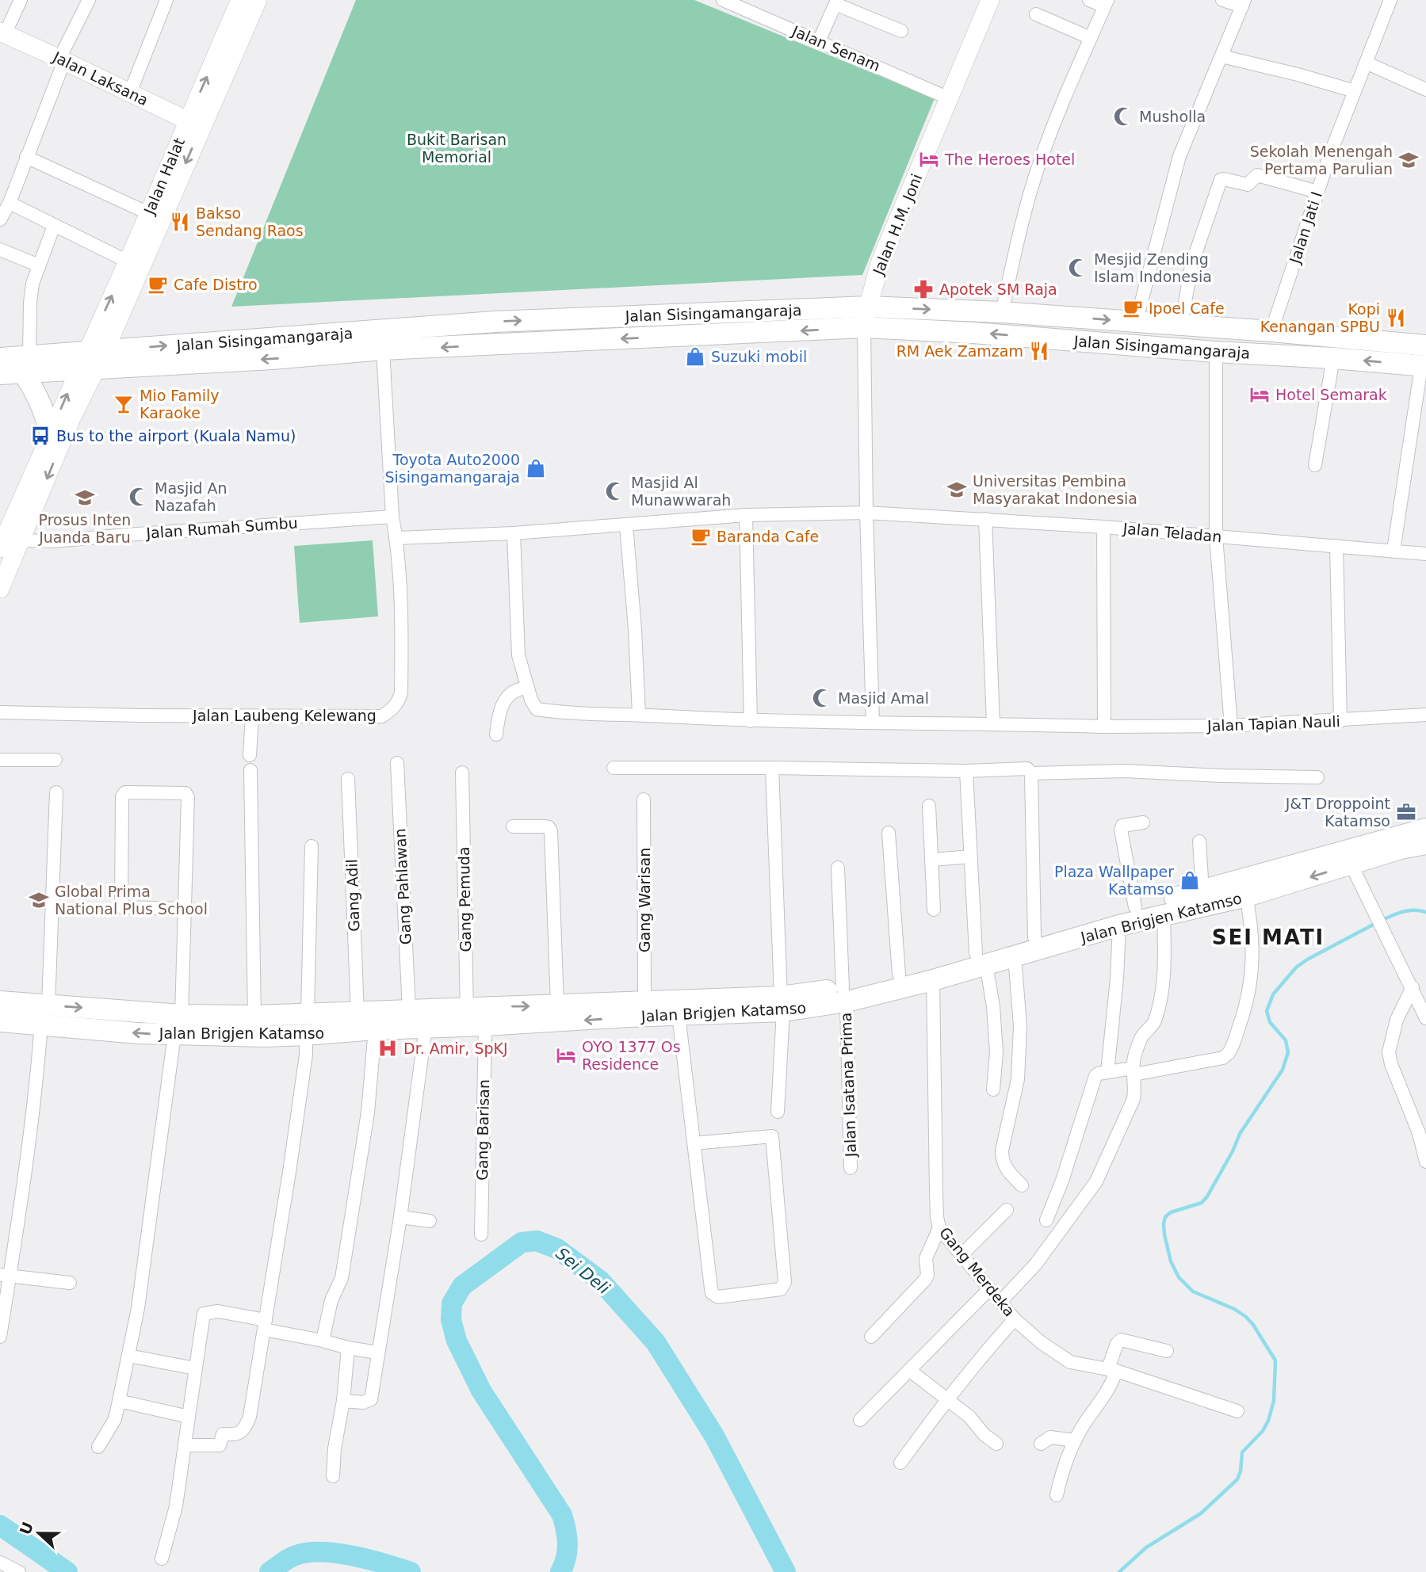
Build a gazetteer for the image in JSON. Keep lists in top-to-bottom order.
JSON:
{
  "streets": {
    "main road": [
      "Jalan Laksana",
      "Jalan Halat",
      "Jalan H.M. Joni",
      "Jalan Sisingamangaraja",
      "Jalan Brigjen Katamso"
    ],
    "street": [
      "Jalan Senam",
      "Jalan Jati I",
      "Jalan Rumah Sumbu",
      "Jalan Teladan",
      "Jalan Laubeng Kelewang",
      "Jalan Tapian Nauli",
      "Gang Pahlawan",
      "Gang Adil",
      "Gang Pemuda",
      "Gang Warisan",
      "Jalan Isatana Prima",
      "Gang Barisan",
      "Gang Merdeka"
    ]
  },
  "crossings": [
    ["Jalan Senam", "Jalan H.M. Joni"],
    ["Jalan Laksana", "Jalan Halat"],
    ["Jalan Halat", "Jalan Sisingamangaraja"],
    ["Jalan H.M. Joni", "Jalan Sisingamangaraja"],
    ["Jalan Jati I", "Jalan Sisingamangaraja"],
    ["Jalan Sisingamangaraja", "Jalan Laubeng Kelewang"],
    ["Jalan Rumah Sumbu", "Jalan Laubeng Kelewang"],
    ["Jalan Teladan", "Jalan Tapian Nauli"],
    ["Gang Pahlawan", "Jalan Brigjen Katamso"],
    ["Gang Adil", "Jalan Brigjen Katamso"],
    ["Gang Pemuda", "Jalan Brigjen Katamso"],
    ["Gang Pemuda", "Gang Barisan"],
    ["Gang Warisan", "Jalan Brigjen Katamso"],
    ["Jalan Brigjen Katamso", "Jalan Isatana Prima"],
    ["Jalan Brigjen Katamso", "Gang Barisan"],
    ["Jalan Brigjen Katamso", "Gang Merdeka"]
  ],
  "districts": ["SEI MATI"],
  "water": ["Sei Deli"],
  "parks": ["Bukit Barisan Memorial"],
  "places": {
    "mosque": [
      "Musholla",
      "Mesjid Zending Islam Indonesia",
      "Masjid Al Munawwarah",
      "Masjid An Nazafah",
      "Masjid Amal"
    ],
    "hotel": ["The Heroes Hotel", "Hotel Semarak", "OYO 1377 Os Residence"],
    "school or university": [
      "Sekolah Menengah Pertama Parulian",
      "Universitas Pembina Masyarakat Indonesia",
      "Prosus Inten Juanda Baru",
      "Global Prima National Plus School"
    ],
    "restaurant": ["Bakso Sendang Raos", "Kopi Kenangan SPBU", "RM Aek Zamzam"],
    "cafe": ["Cafe Distro", "Ipoel Cafe", "Baranda Cafe"],
    "pharmacy": ["Apotek SM Raja"],
    "shop": ["Suzuki mobil", "Toyota Auto2000 Sisingamangaraja", "Plaza Wallpaper Katamso"],
    "bar": ["Mio Family Karaoke"],
    "bus stop": ["Bus to the airport (Kuala Namu)"],
    "office": ["J&T Droppoint Katamso"],
    "hospital": ["Dr. Amir, SpKJ"]
  },
  "north": "left"
}
